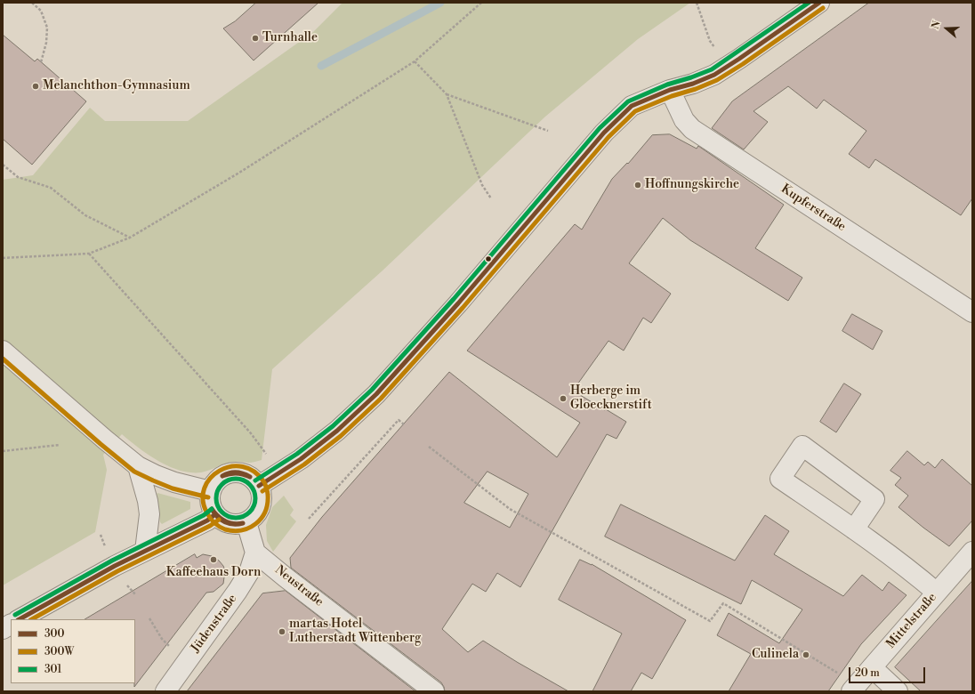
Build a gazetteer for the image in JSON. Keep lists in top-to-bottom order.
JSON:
{
  "streets": {
    "street": [
      "Kupferstraße",
      "Neustraße",
      "Mittelstraße",
      "Jüdenstraße"
    ]
  },
  "crossings": [
    ["Neustraße", "Jüdenstraße"]
  ],
  "places": [
    "Turnhalle",
    "Melanchthon-Gymnasium",
    "Hoffnungskirche",
    "Herberge im Gloecknerstift",
    "Kaffeehaus Dorn",
    "martas Hotel Lutherstadt Wittenberg",
    "Culinela"
  ],
  "lines": ["transit line 300", "transit line 301", "transit line 300W"],
  "legend": ["300", "300W", "301"],
  "scale_bar": "20 m",
  "north": "left"
}
